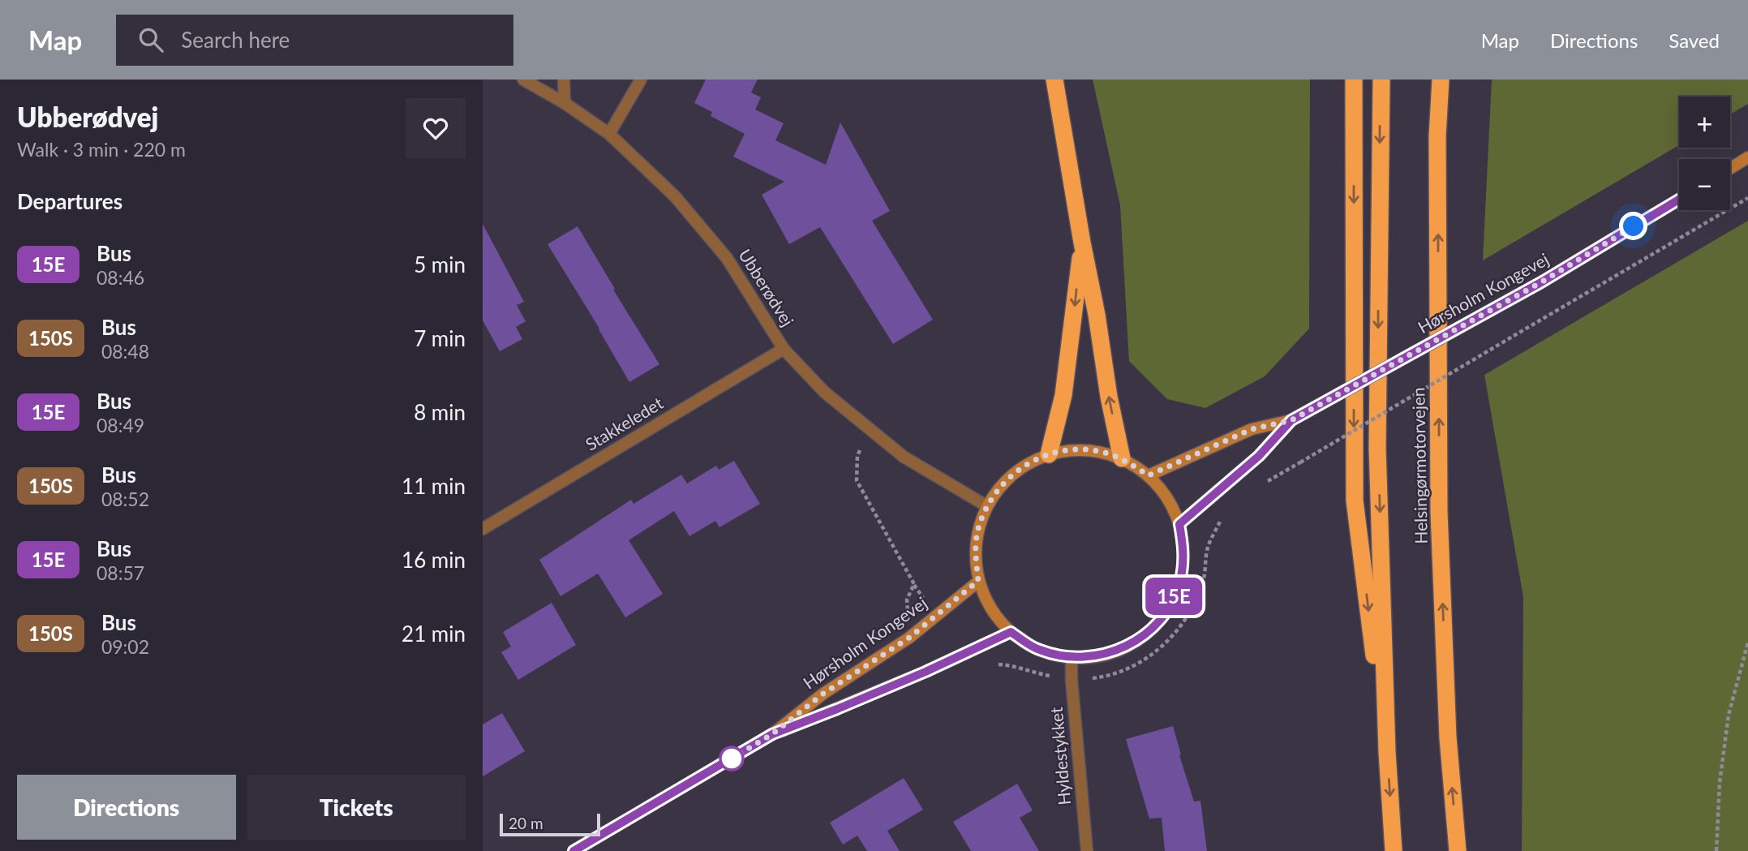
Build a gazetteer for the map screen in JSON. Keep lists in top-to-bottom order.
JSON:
{
  "streets": {
    "highway": ["Helsingørmotorvejen"],
    "main road": ["Hørsholm Kongevej"],
    "street": ["Ubberødvej", "Stakkeledet", "Hyldestykket"]
  },
  "crossings": [
    ["Ubberødvej", "Stakkeledet"]
  ],
  "lines": ["bus line 15E"],
  "scale_bar": "20 m",
  "page": {
    "header": "Map",
    "search": "Search here",
    "nav": ["Map", "Directions", "Saved"],
    "heading": [
      ["Ubberødvej", "Walk · 3 min · 220 m"],
      "Departures"
    ],
    "on_map": "15E",
    "map_buttons": ["+", "−"],
    "list": [
      {
        "mark": "15E",
        "name": "Bus",
        "note": "08:46",
        "value": "5 min"
      },
      {
        "mark": "150S",
        "name": "Bus",
        "note": "08:48",
        "value": "7 min"
      },
      {
        "mark": "15E",
        "name": "Bus",
        "note": "08:49",
        "value": "8 min"
      },
      {
        "mark": "150S",
        "name": "Bus",
        "note": "08:52",
        "value": "11 min"
      },
      {
        "mark": "15E",
        "name": "Bus",
        "note": "08:57",
        "value": "16 min"
      },
      {
        "mark": "150S",
        "name": "Bus",
        "note": "09:02",
        "value": "21 min"
      }
    ],
    "buttons": ["Directions", "Tickets"],
    "scale": "20 m"
  }
}
